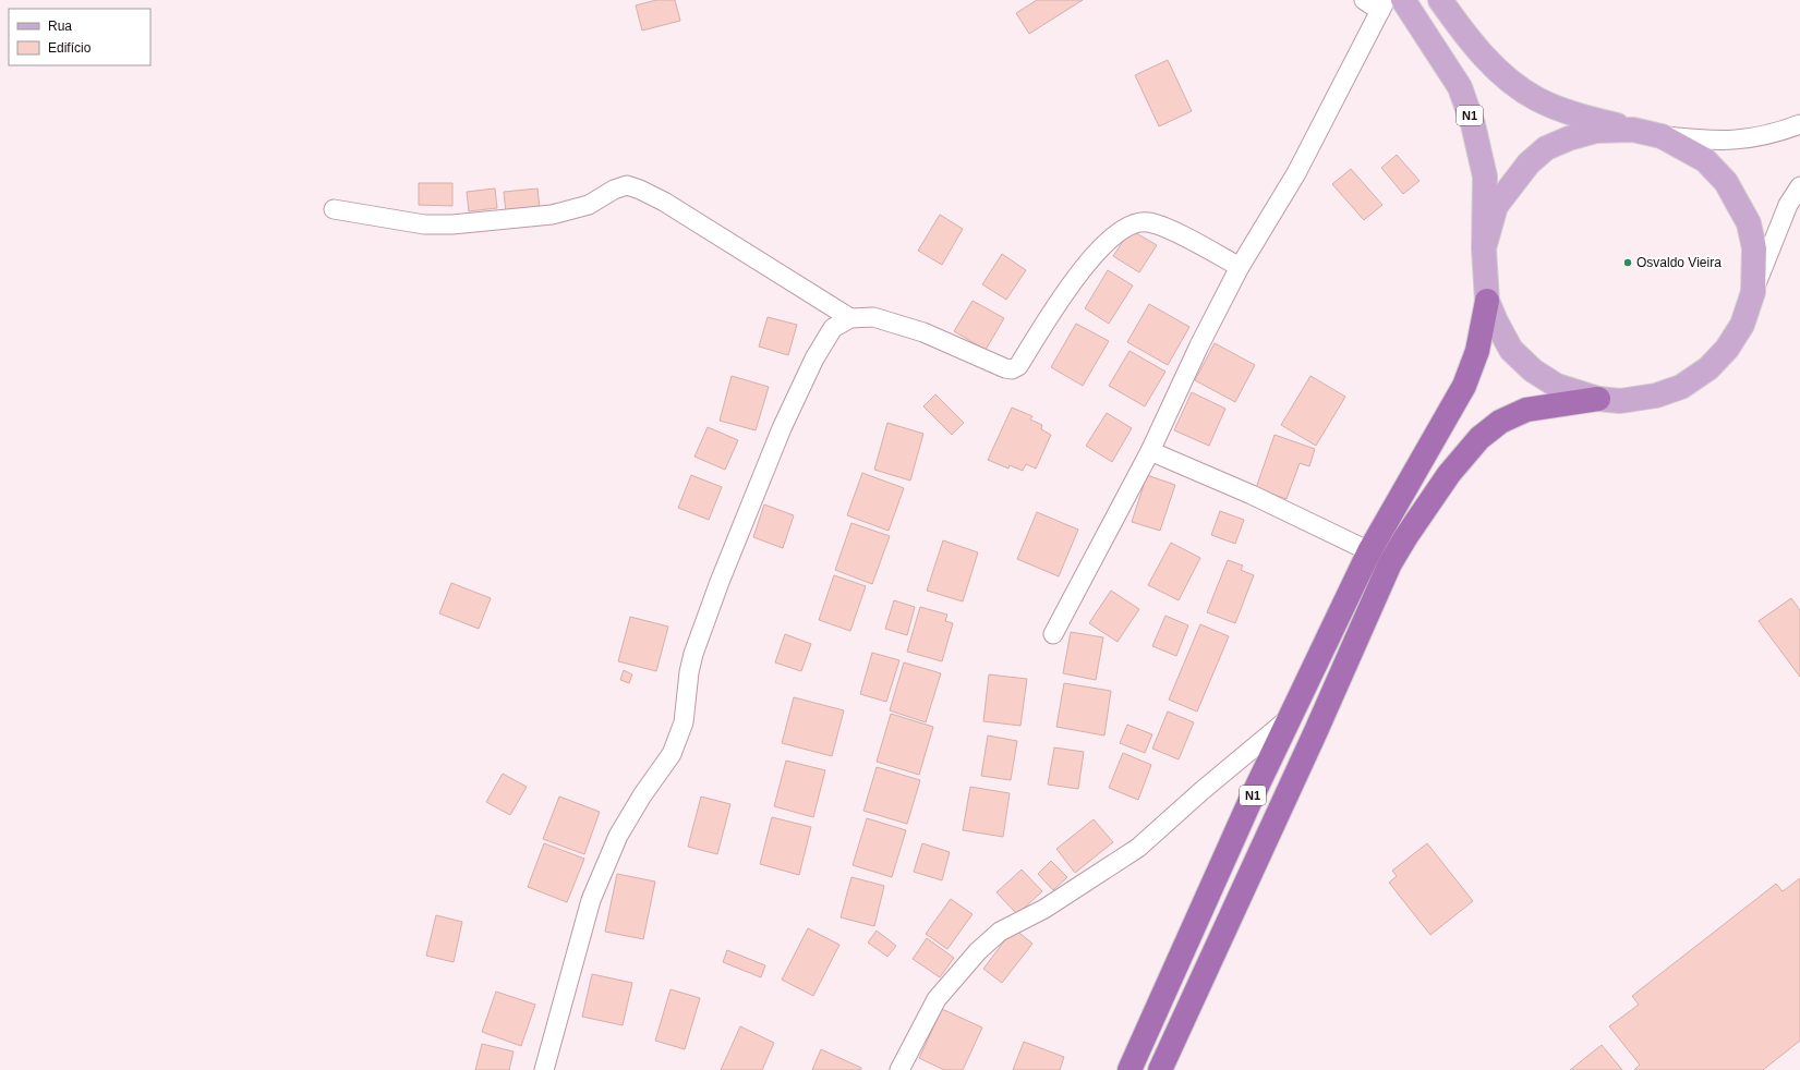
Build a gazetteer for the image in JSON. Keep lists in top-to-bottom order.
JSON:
{
  "streets": {
    "highway": ["N1"]
  },
  "places": ["Osvaldo Vieira"],
  "legend": ["Rua", "Edifício"]
}
